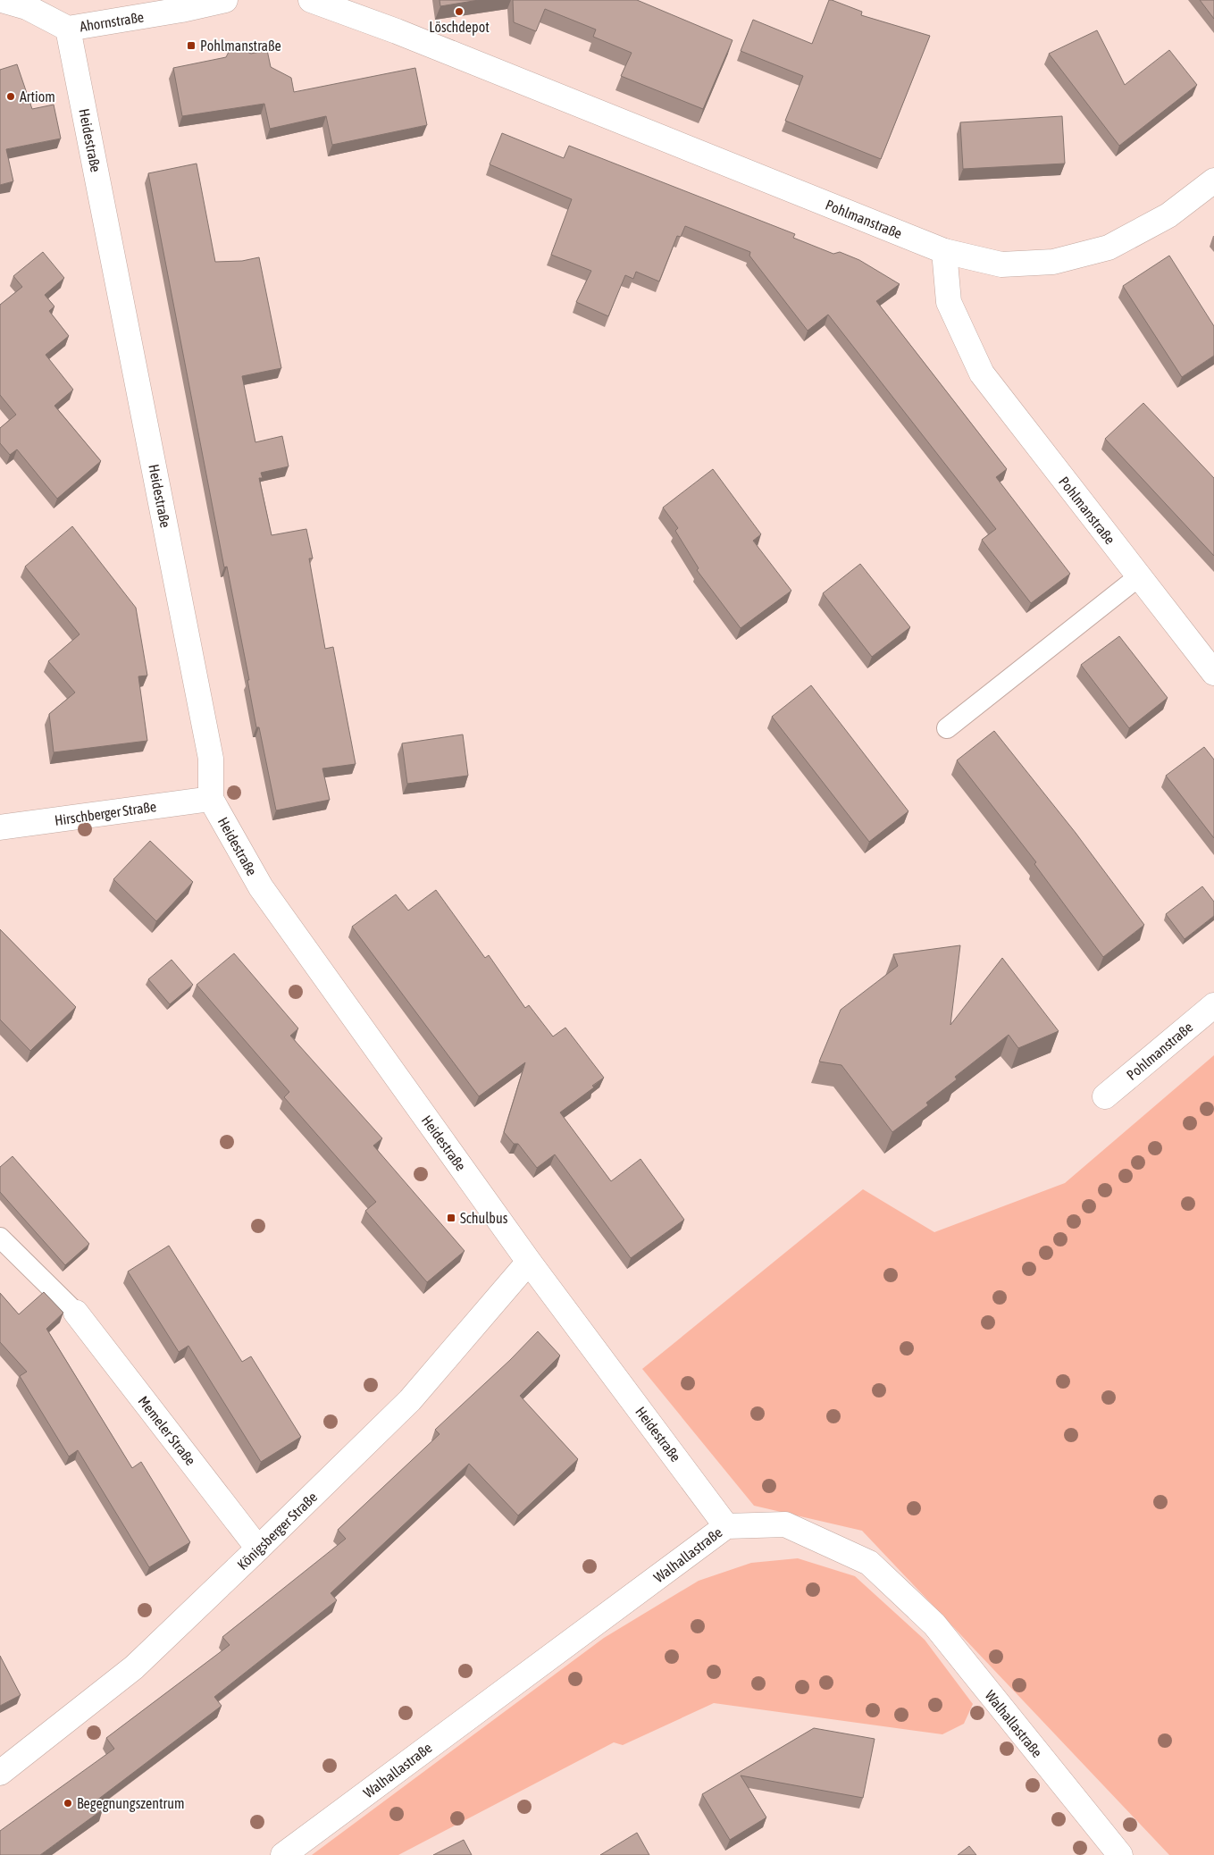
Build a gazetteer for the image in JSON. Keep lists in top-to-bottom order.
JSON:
{
  "streets": {
    "street": [
      "Ahornstraße",
      "Heidestraße",
      "Pohlmanstraße",
      "Hirschberger Straße",
      "Memeler Straße",
      "Königsberger Straße",
      "Walhallastraße"
    ]
  },
  "crossings": [
    ["Ahornstraße", "Heidestraße"],
    ["Heidestraße", "Hirschberger Straße"],
    ["Heidestraße", "Königsberger Straße"],
    ["Heidestraße", "Walhallastraße"],
    ["Memeler Straße", "Königsberger Straße"]
  ],
  "places": {
    "other": ["Löschdepot", "Artiom", "Begegnungszentrum"],
    "transit": ["Pohlmanstraße", "Schulbus"]
  }
}
